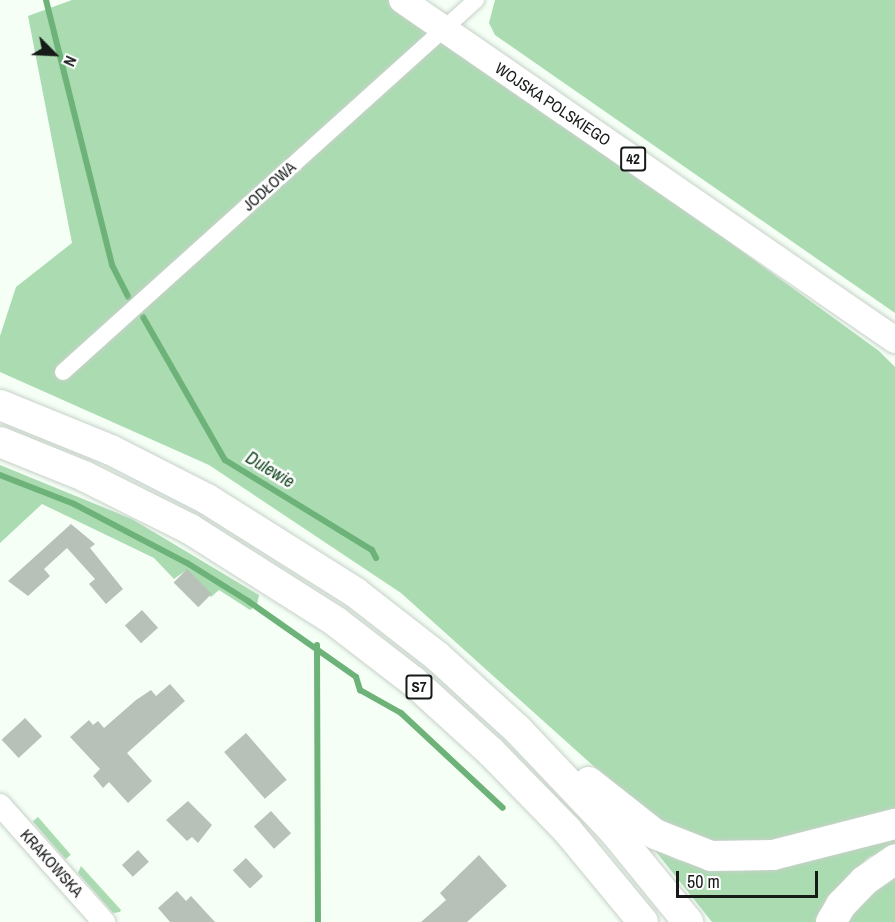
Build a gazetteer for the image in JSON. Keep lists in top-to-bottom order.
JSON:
{
  "streets": {
    "highway": ["S7"],
    "main road": ["WOJSKA POLSKIEGO", "42"],
    "street": ["JODŁOWA", "KRAKOWSKA"]
  },
  "crossings": [
    ["WOJSKA POLSKIEGO", "JODŁOWA"]
  ],
  "water": ["Dulewie"],
  "scale_bar": "50 m",
  "north": "bottom right"
}
